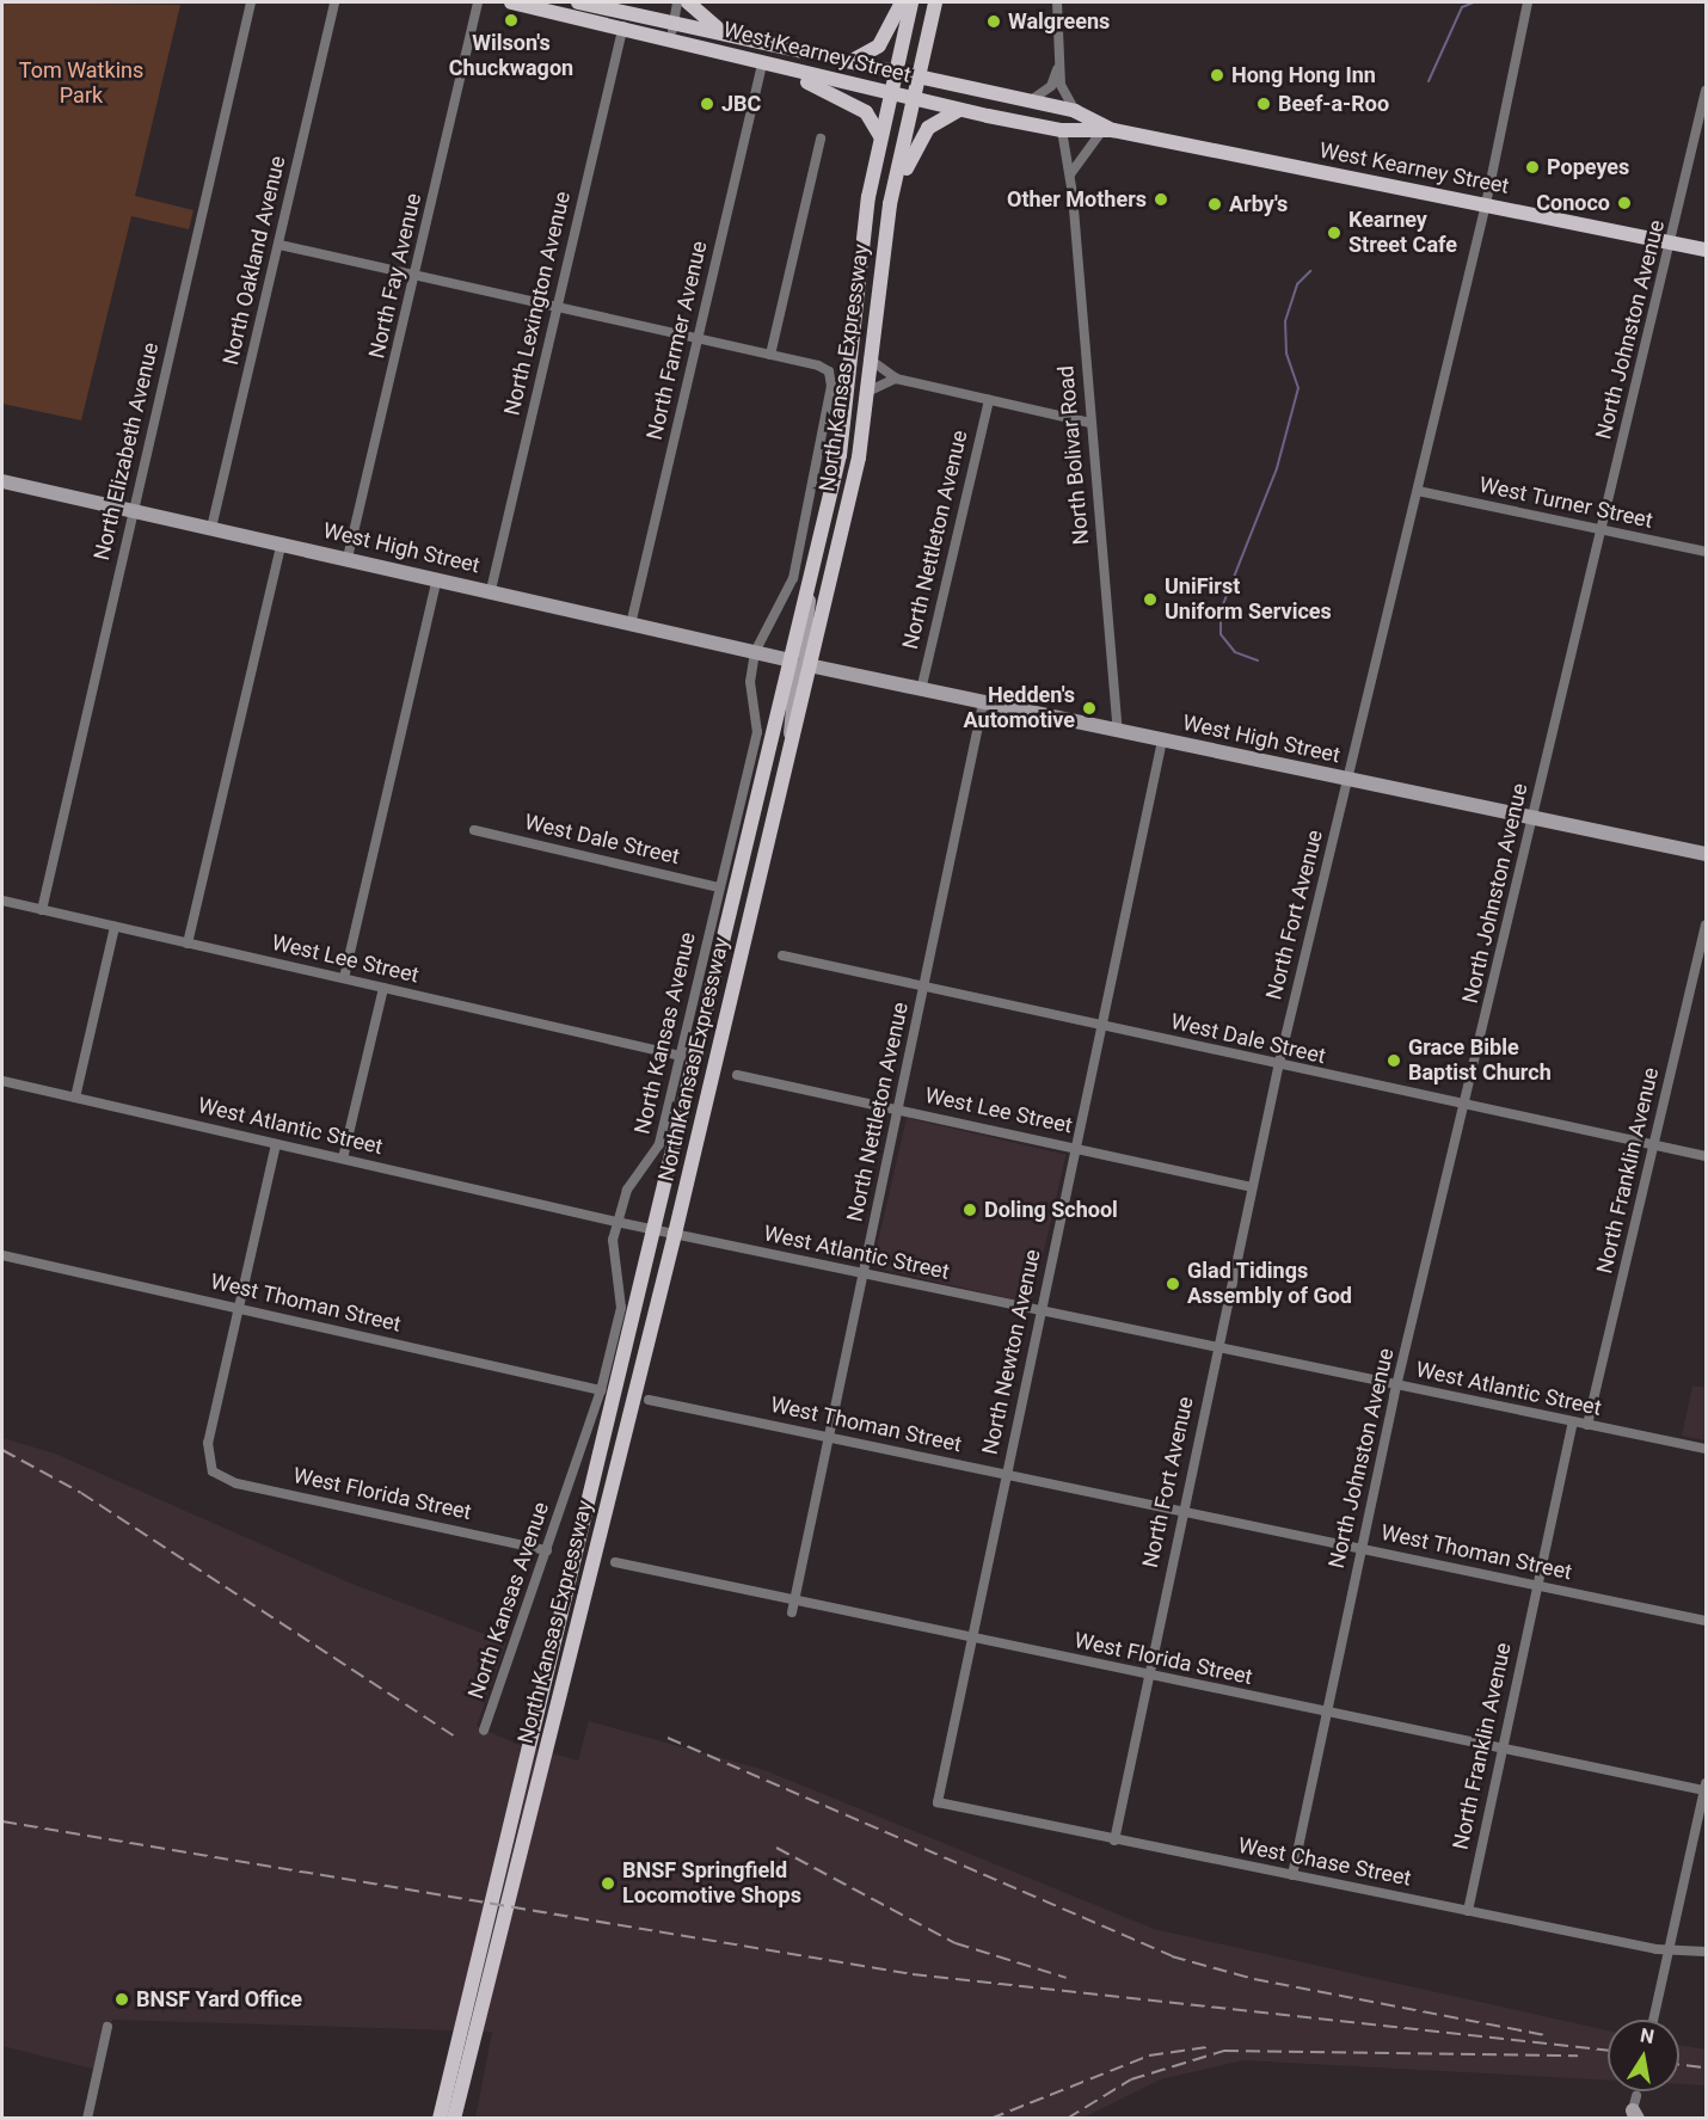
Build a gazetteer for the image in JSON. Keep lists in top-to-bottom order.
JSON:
{
  "streets": {
    "main road": ["West Kearney Street", "North Kansas Expressway"],
    "street": [
      "North Oakland Avenue",
      "North Fay Avenue",
      "North Lexington Avenue",
      "North Johnston Avenue",
      "North Farmer Avenue",
      "North Elizabeth Avenue",
      "North Bolivar Road",
      "West Turner Street",
      "North Nettleton Avenue",
      "West High Street",
      "West Dale Street",
      "North Fort Avenue",
      "West Lee Street",
      "North Kansas Avenue",
      "West Atlantic Street",
      "North Franklin Avenue",
      "West Thoman Street",
      "North Newton Avenue",
      "West Florida Street",
      "West Chase Street"
    ]
  },
  "crossings": [
    ["West Kearney Street", "North Lexington Avenue"],
    ["West Kearney Street", "North Johnston Avenue"],
    ["West Kearney Street", "North Farmer Avenue"],
    ["West Kearney Street", "North Kansas Expressway"],
    ["West Kearney Street", "North Bolivar Road"],
    ["West Kearney Street", "North Fort Avenue"],
    ["North Oakland Avenue", "West High Street"],
    ["North Fay Avenue", "West High Street"],
    ["North Lexington Avenue", "West High Street"],
    ["North Johnston Avenue", "West Turner Street"],
    ["North Johnston Avenue", "West High Street"],
    ["North Johnston Avenue", "West Dale Street"],
    ["North Johnston Avenue", "West Atlantic Street"],
    ["North Johnston Avenue", "West Thoman Street"],
    ["North Johnston Avenue", "West Florida Street"],
    ["North Johnston Avenue", "West Chase Street"],
    ["North Farmer Avenue", "West High Street"],
    ["North Kansas Expressway", "West High Street"],
    ["North Kansas Expressway", "West Atlantic Street"],
    ["North Elizabeth Avenue", "West High Street"],
    ["North Elizabeth Avenue", "West Lee Street"],
    ["North Bolivar Road", "West High Street"],
    ["West Turner Street", "North Fort Avenue"],
    ["North Nettleton Avenue", "West High Street"],
    ["North Nettleton Avenue", "West Dale Street"],
    ["North Nettleton Avenue", "West Lee Street"],
    ["North Nettleton Avenue", "West Atlantic Street"],
    ["North Nettleton Avenue", "West Thoman Street"],
    ["North Nettleton Avenue", "West Florida Street"],
    ["West High Street", "North Fort Avenue"],
    ["West High Street", "North Kansas Avenue"],
    ["West High Street", "North Newton Avenue"],
    ["West Dale Street", "North Fort Avenue"],
    ["West Dale Street", "North Kansas Avenue"],
    ["West Dale Street", "North Franklin Avenue"],
    ["West Dale Street", "North Newton Avenue"],
    ["North Fort Avenue", "West Lee Street"],
    ["North Fort Avenue", "West Atlantic Street"],
    ["North Fort Avenue", "West Thoman Street"],
    ["North Fort Avenue", "West Florida Street"],
    ["North Fort Avenue", "West Chase Street"],
    ["West Lee Street", "North Kansas Avenue"],
    ["West Lee Street", "North Newton Avenue"],
    ["North Kansas Avenue", "West Atlantic Street"],
    ["North Kansas Avenue", "West Thoman Street"],
    ["North Kansas Avenue", "West Florida Street"],
    ["West Atlantic Street", "North Franklin Avenue"],
    ["West Atlantic Street", "North Newton Avenue"],
    ["North Franklin Avenue", "West Thoman Street"],
    ["North Franklin Avenue", "West Florida Street"],
    ["North Franklin Avenue", "West Chase Street"],
    ["West Thoman Street", "North Newton Avenue"],
    ["West Thoman Street", "West Florida Street"],
    ["North Newton Avenue", "West Florida Street"],
    ["North Newton Avenue", "West Chase Street"]
  ],
  "parks": ["Tom Watkins Park"],
  "places": [
    "Wilson's Chuckwagon",
    "Walgreens",
    "Hong Hong Inn",
    "JBC",
    "Beef-a-Roo",
    "Popeyes",
    "Other Mothers",
    "Conoco",
    "Arby's",
    "Kearney Street Cafe",
    "UniFirst Uniform Services",
    "Hedden's Automotive",
    "Grace Bible Baptist Church",
    "Doling School",
    "Glad Tidings Assembly of God",
    "BNSF Springfield Locomotive Shops",
    "BNSF Yard Office"
  ],
  "north": "top"
}
